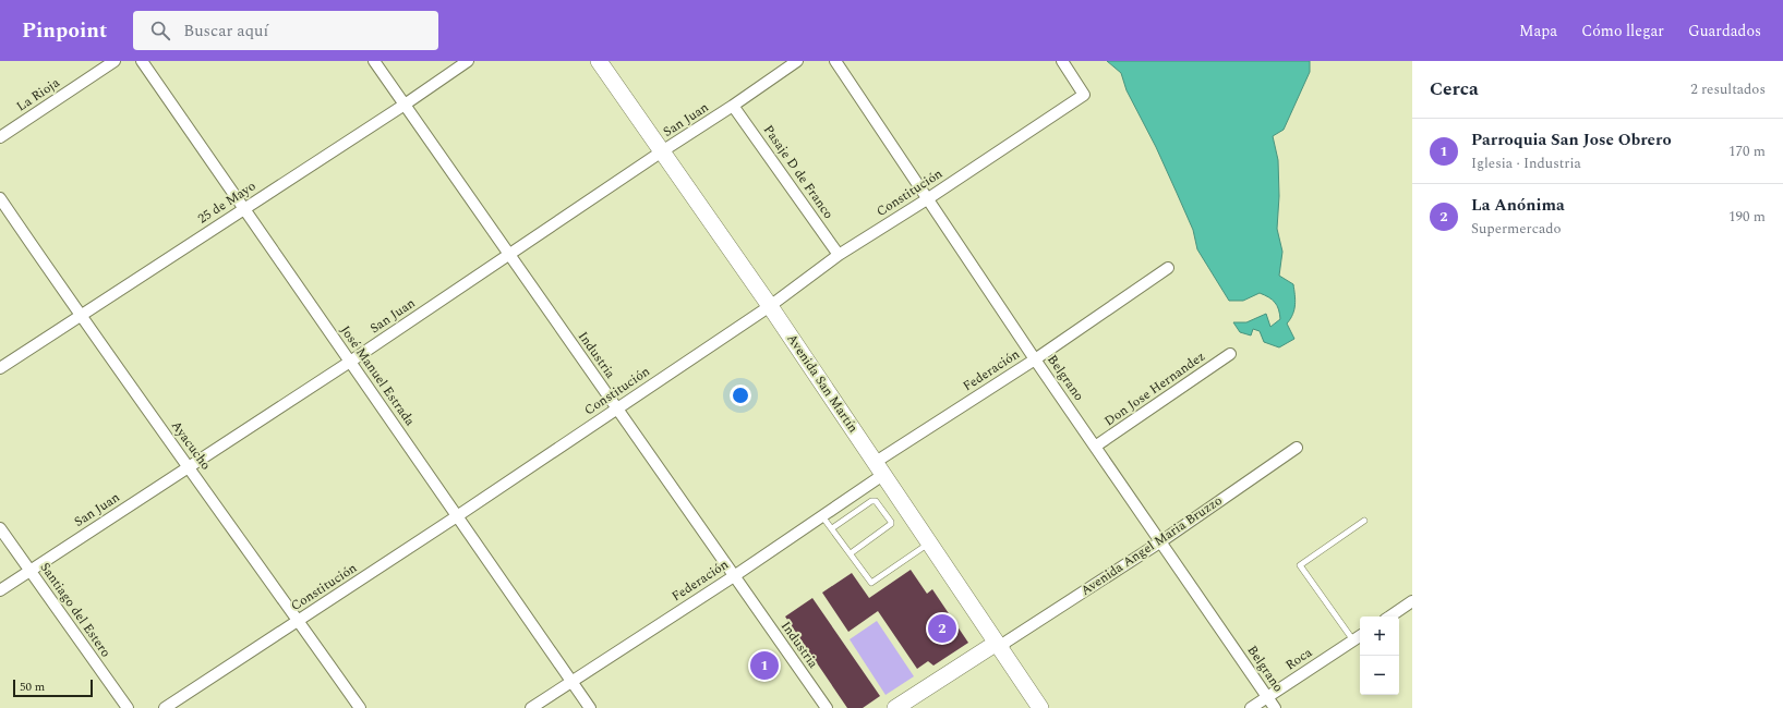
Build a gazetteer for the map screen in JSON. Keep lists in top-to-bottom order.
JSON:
{
  "streets": {
    "street": [
      "La Rioja",
      "San Juan",
      "Pasaje D de Franco",
      "Constitución",
      "25 de Mayo",
      "Industria",
      "Federación",
      "José Manuel Estrada",
      "Belgrano",
      "Avenida San Martín",
      "Don Jose Hernandez",
      "Ayacucho",
      "Avenida Angel Maria Bruzzo",
      "Santiago del Estero",
      "Roca"
    ]
  },
  "crossings": [
    ["San Juan", "Pasaje D de Franco"],
    ["San Juan", "Industria"],
    ["San Juan", "José Manuel Estrada"],
    ["San Juan", "Avenida San Martín"],
    ["San Juan", "Ayacucho"],
    ["San Juan", "Santiago del Estero"],
    ["Pasaje D de Franco", "Constitución"],
    ["Constitución", "Industria"],
    ["Constitución", "José Manuel Estrada"],
    ["Constitución", "Belgrano"],
    ["Constitución", "Avenida San Martín"],
    ["Constitución", "Ayacucho"],
    ["25 de Mayo", "Industria"],
    ["25 de Mayo", "José Manuel Estrada"],
    ["25 de Mayo", "Ayacucho"],
    ["Industria", "Federación"],
    ["Federación", "José Manuel Estrada"],
    ["Federación", "Belgrano"],
    ["Federación", "Avenida San Martín"],
    ["Belgrano", "Don Jose Hernandez"],
    ["Belgrano", "Avenida Angel Maria Bruzzo"],
    ["Belgrano", "Roca"],
    ["Avenida San Martín", "Avenida Angel Maria Bruzzo"]
  ],
  "scale_bar": "50 m",
  "page": {
    "header": "Pinpoint",
    "search": "Buscar aquí",
    "nav": ["Mapa", "Cómo llegar", "Guardados"],
    "heading": ["Cerca", "2 resultados"],
    "list": [
      {
        "mark": "1",
        "name": "Parroquia San Jose Obrero",
        "note": "Iglesia · Industria",
        "value": "170 m"
      },
      {
        "mark": "2",
        "name": "La Anónima",
        "note": "Supermercado",
        "value": "190 m"
      }
    ],
    "pins": ["2", "1"],
    "map_buttons": ["+", "−"],
    "scale": "50 m"
  }
}
